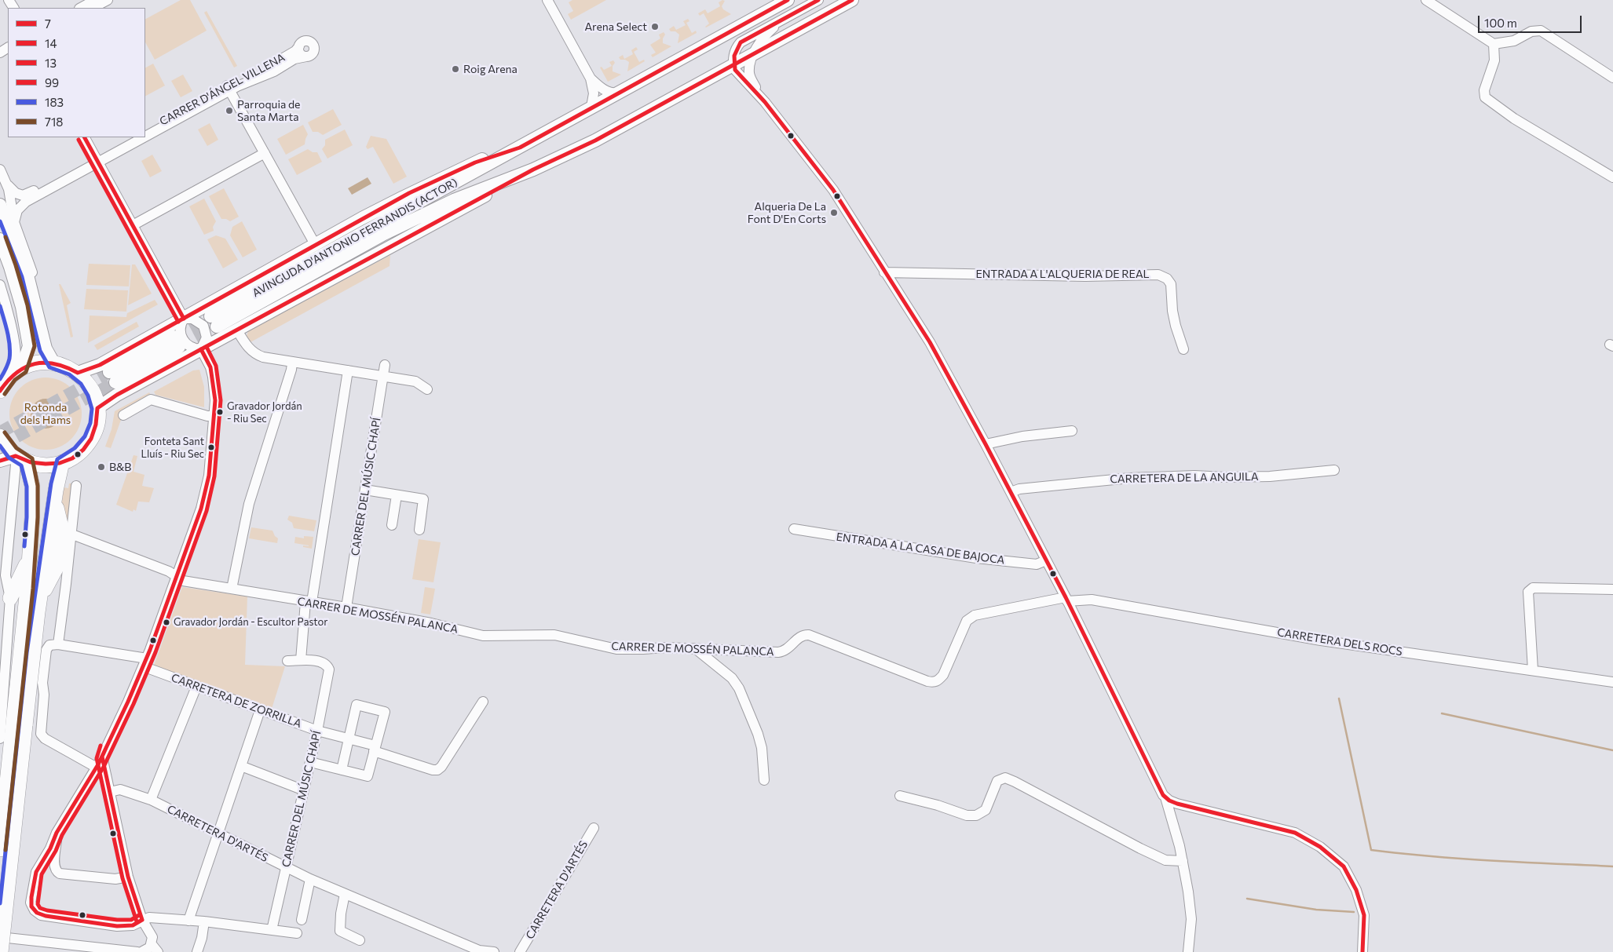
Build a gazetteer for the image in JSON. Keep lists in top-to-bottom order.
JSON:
{
  "streets": {
    "main road": ["AVINGUDA D'ANTONIO FERRANDIS (ACTOR)"],
    "street": [
      "CARRER D'ÁNGEL VILLENA",
      "ENTRADA A L'ALQUERIA DE REAL",
      "CARRETERA DE LA ANGUILA",
      "CARRER DEL MÚSIC CHAPÍ",
      "ENTRADA A LA CASA DE BAJOCA",
      "CARRER DE MOSSÉN PALANCA",
      "CARRETERA DELS ROCS",
      "CARRETERA DE ZORRILLA",
      "CARRETERA D'ARTÉS"
    ]
  },
  "crossings": [
    ["CARRER DEL MÚSIC CHAPÍ", "CARRER DE MOSSÉN PALANCA"],
    ["CARRER DEL MÚSIC CHAPÍ", "CARRETERA DE ZORRILLA"],
    ["CARRER DEL MÚSIC CHAPÍ", "CARRETERA D'ARTÉS"],
    ["CARRER DE MOSSÉN PALANCA", "CARRETERA DELS ROCS"]
  ],
  "parks": ["Rotonda dels Hams"],
  "places": [
    "Arena Select",
    "Roig Arena",
    "Parroquia de Santa Marta",
    "Alqueria De La Font D'En Corts",
    "Gravador Jordán - Riu Sec",
    "Fonteta Sant Lluís - Riu Sec",
    "B&B",
    "Gravador Jordán - Escultor Pastor"
  ],
  "lines": [
    "transit line 14",
    "transit line 99",
    "transit line 7",
    "transit line 13",
    "transit line 183",
    "transit line 718"
  ],
  "legend": [
    "7",
    "14",
    "13",
    "99",
    "183",
    "718"
  ],
  "scale_bar": "100 m"
}
